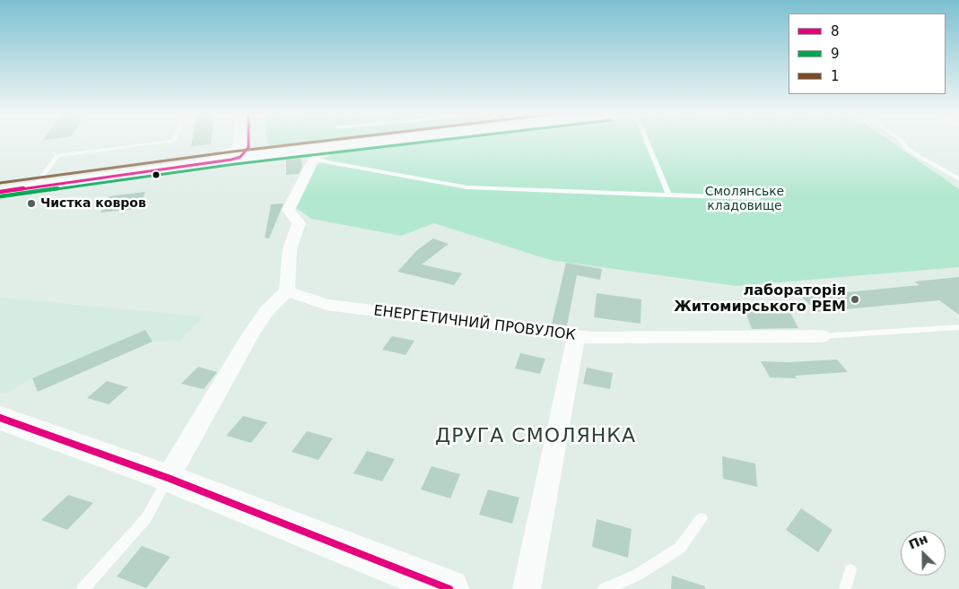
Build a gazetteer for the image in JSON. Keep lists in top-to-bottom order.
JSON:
{
  "streets": {
    "street": ["ЕНЕРГЕТИЧНИЙ ПРОВУЛОК"]
  },
  "districts": ["ДРУГА СМОЛЯНКА"],
  "parks": ["Смолянське кладовище"],
  "places": ["Чистка ковров", "лабораторія Житомирського РЕМ"],
  "lines": ["transit line 8", "transit line 9", "transit line 1"],
  "legend": ["8", "9", "1"],
  "north": "top left"
}
